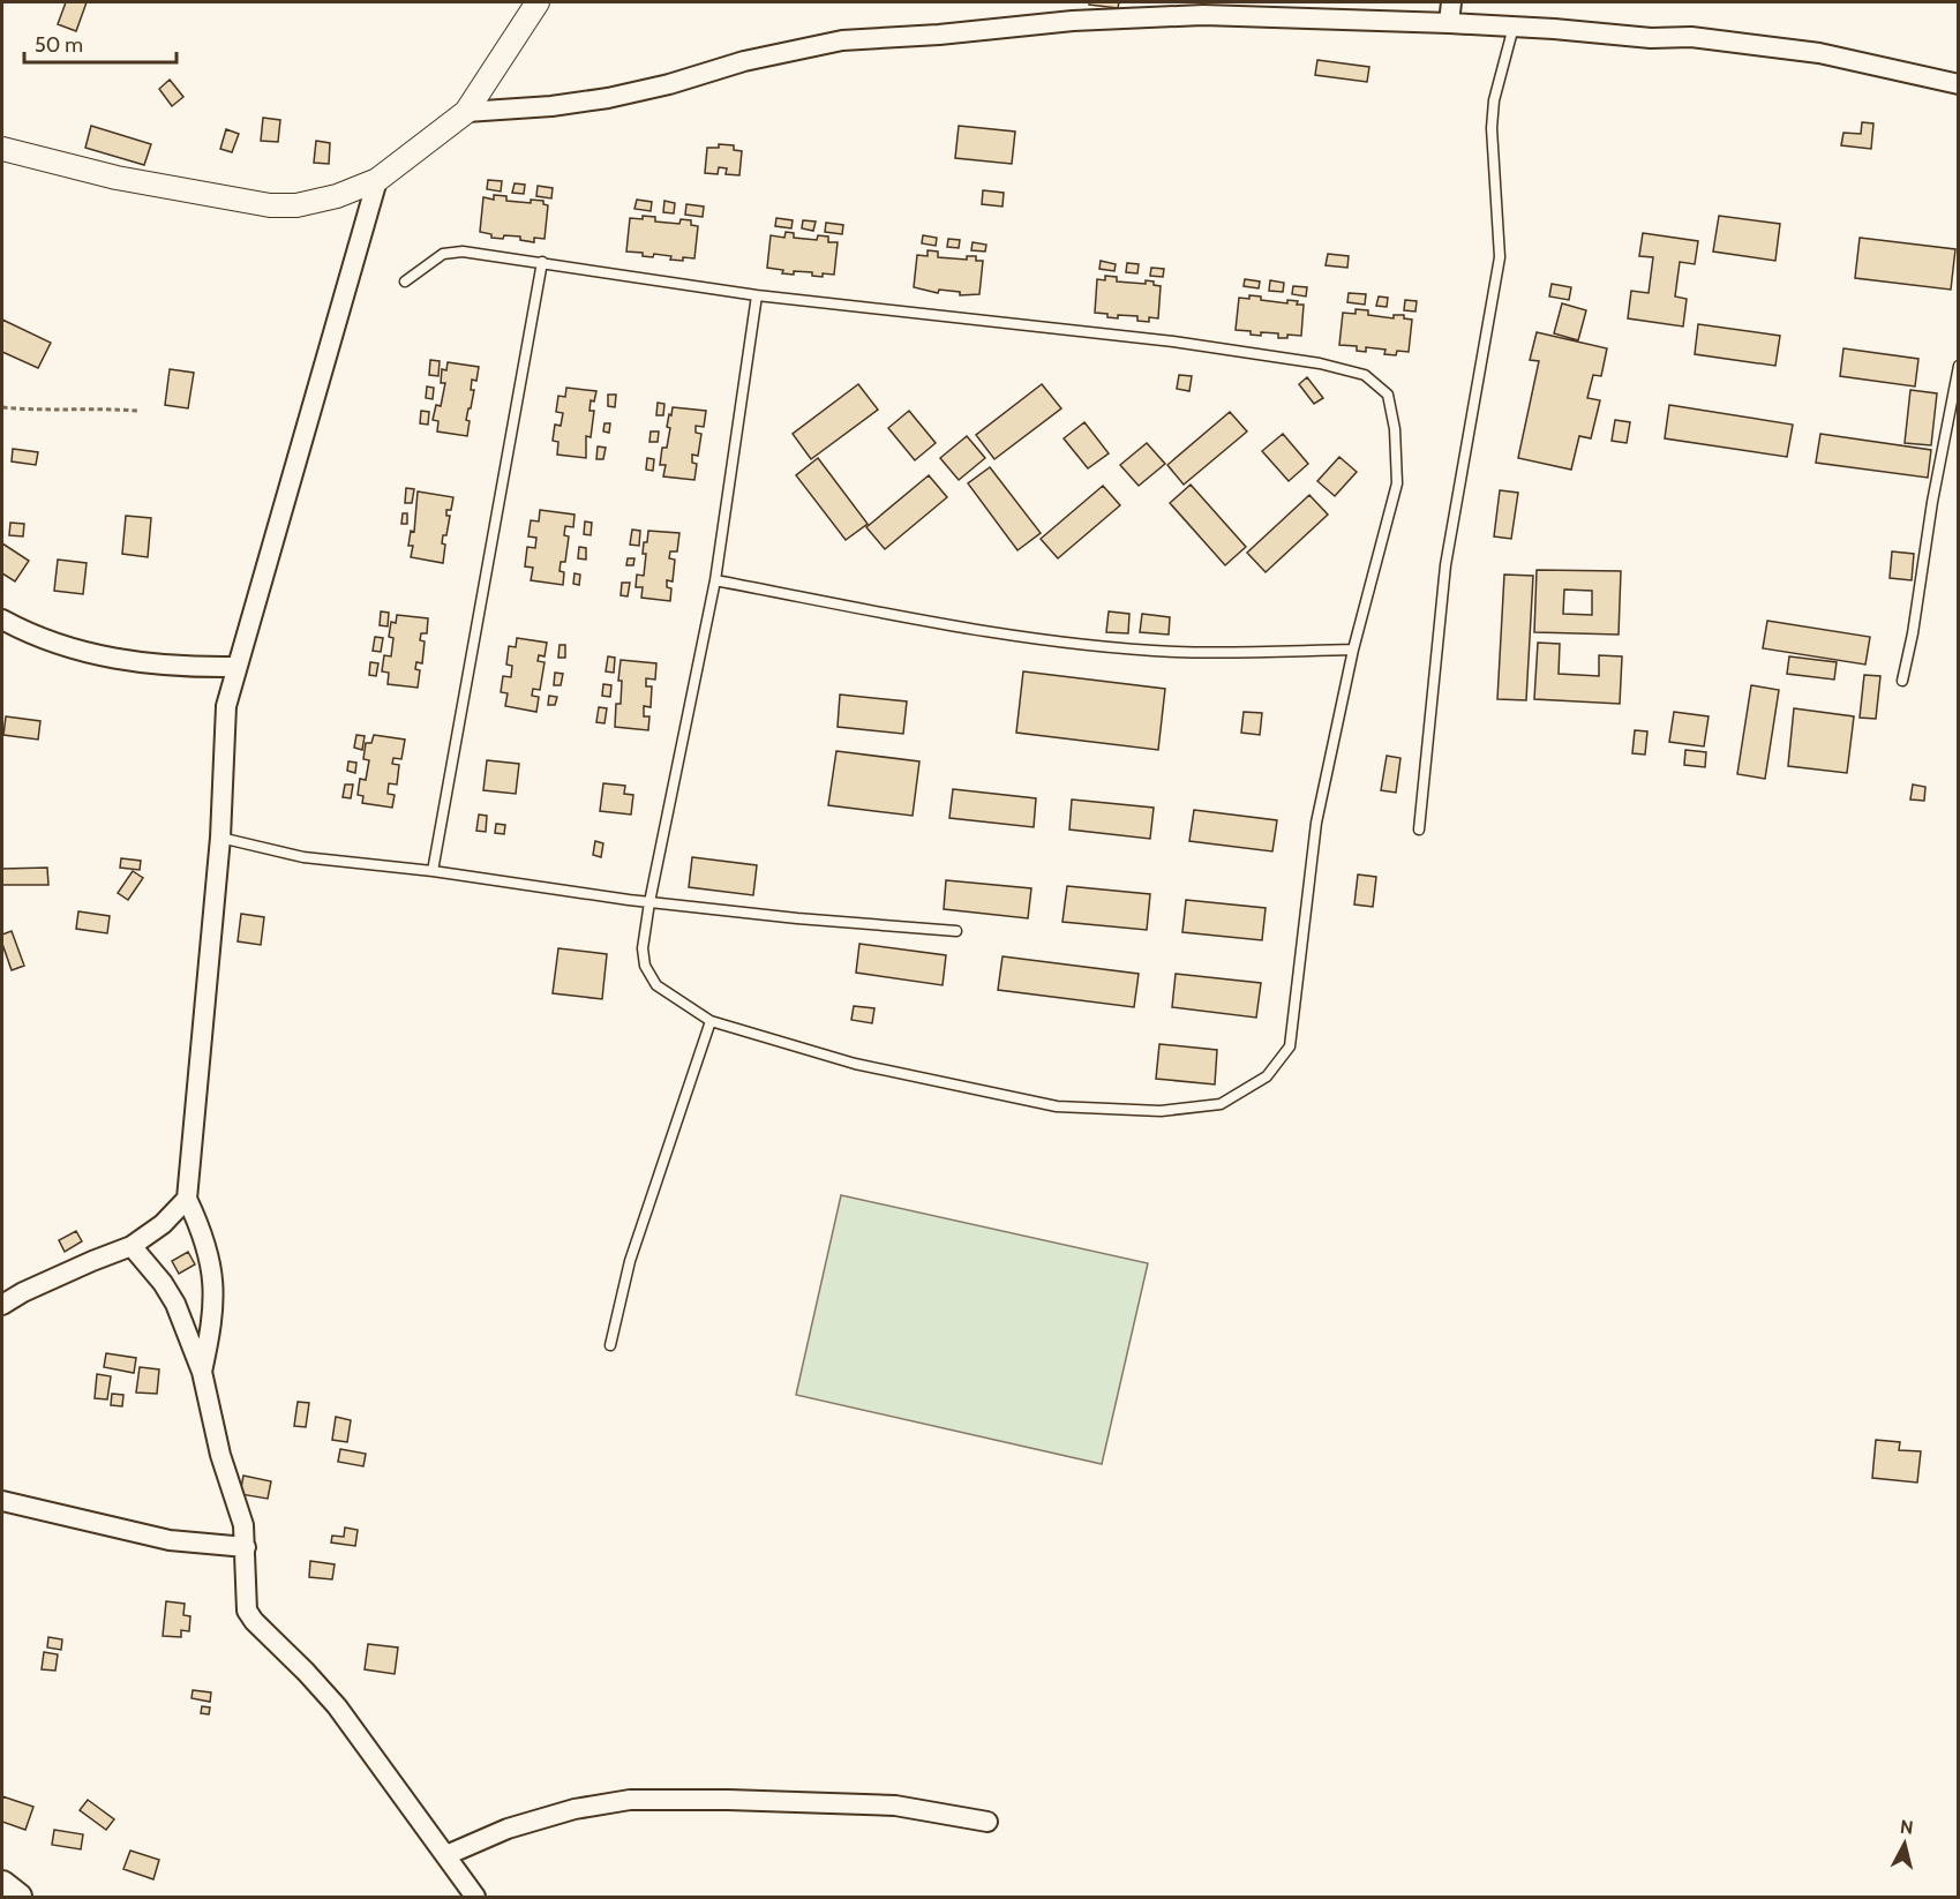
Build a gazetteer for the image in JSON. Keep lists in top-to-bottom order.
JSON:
{
  "scale_bar": "50 m",
  "north": "top"
}
